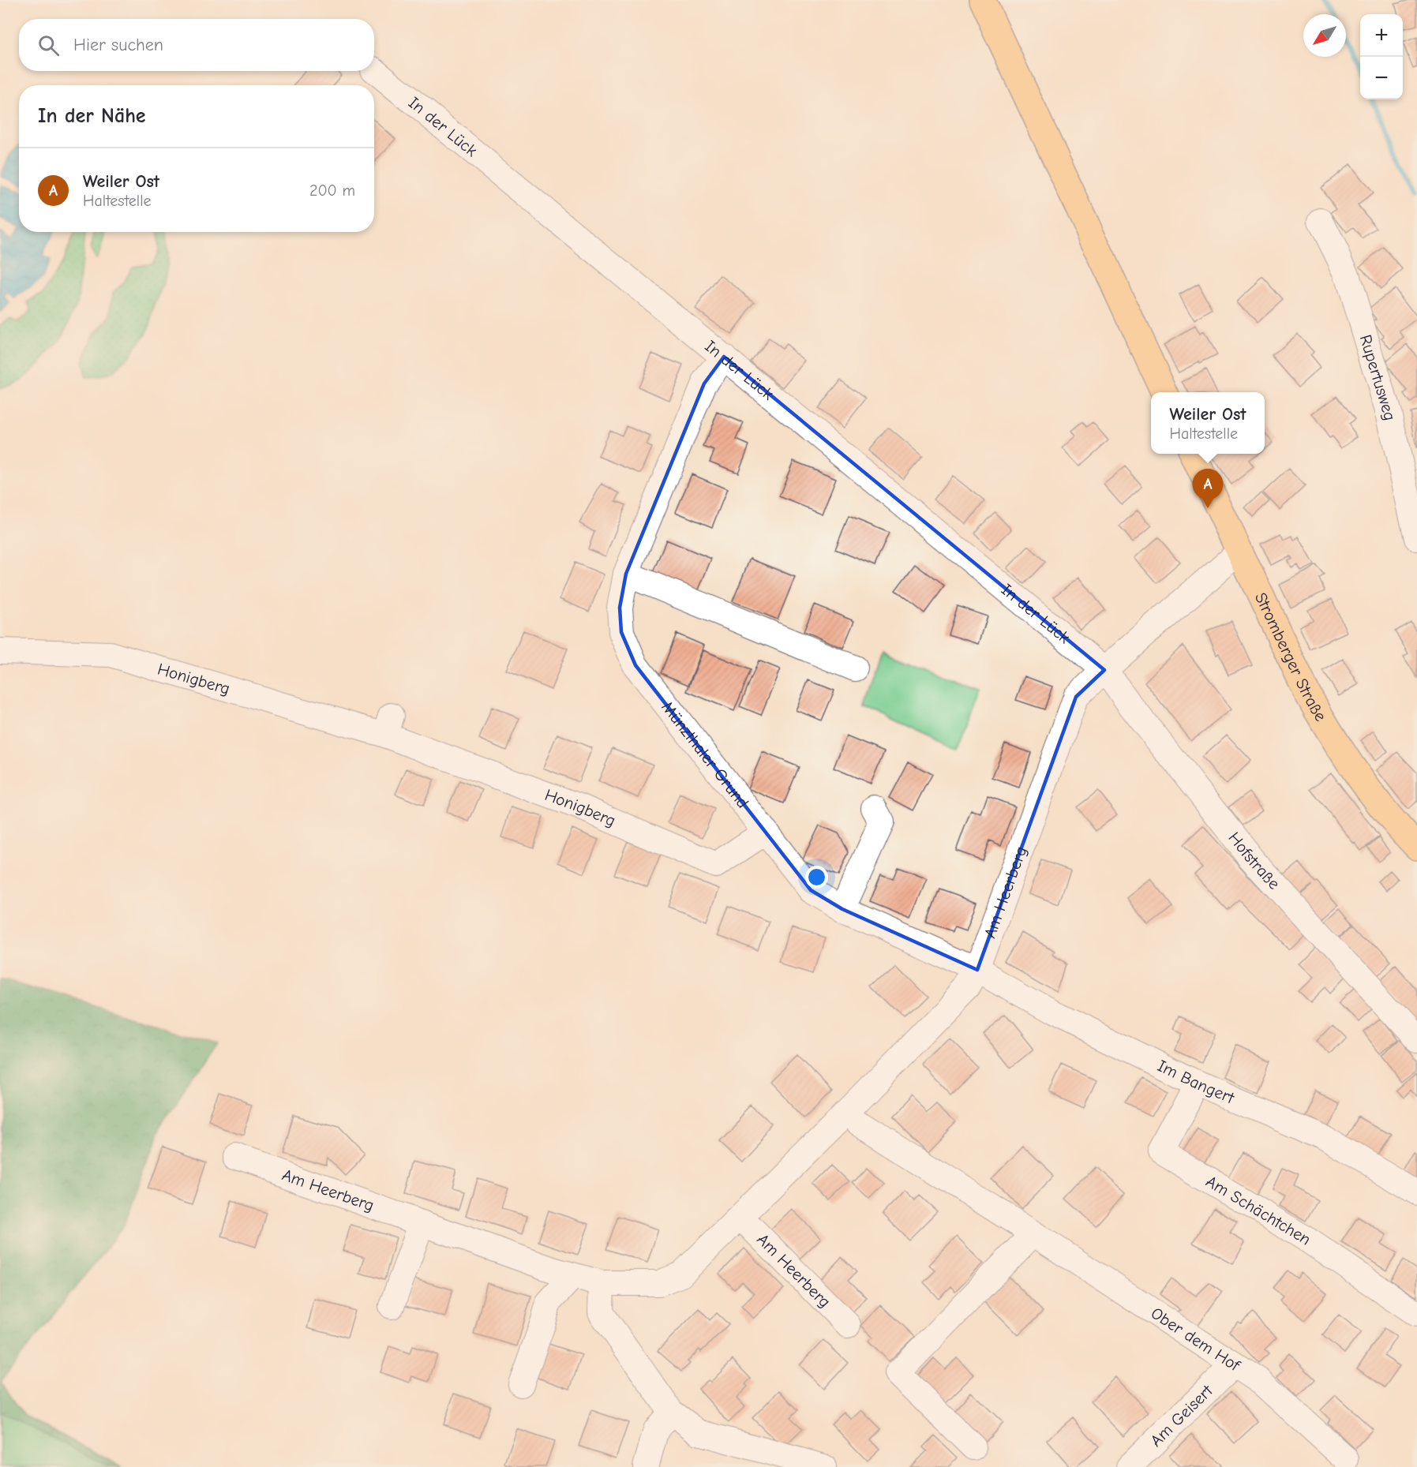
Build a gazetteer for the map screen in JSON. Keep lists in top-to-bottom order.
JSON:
{
  "streets": {
    "main road": ["Stromberger Straße"],
    "street": [
      "In der Lück",
      "Rupertusweg",
      "Honigberg",
      "Münzthaler Grund",
      "Hofstraße",
      "Am Heerberg",
      "Im Bangert",
      "Am Schächtchen",
      "Ober dem Hof",
      "Am Geisert"
    ]
  },
  "crossings": [
    ["In der Lück", "Münzthaler Grund"],
    ["In der Lück", "Hofstraße"],
    ["In der Lück", "Am Heerberg"],
    ["Stromberger Straße", "Am Heerberg"],
    ["Honigberg", "Münzthaler Grund"],
    ["Münzthaler Grund", "Am Heerberg"],
    ["Münzthaler Grund", "Im Bangert"],
    ["Hofstraße", "Am Heerberg"],
    ["Am Heerberg", "Im Bangert"],
    ["Am Heerberg", "Ober dem Hof"],
    ["Im Bangert", "Am Schächtchen"],
    ["Ober dem Hof", "Am Geisert"]
  ],
  "north": "bottom left",
  "page": {
    "map_buttons": ["+", "−"],
    "search": "Hier suchen",
    "heading": "In der Nähe",
    "list": [
      {
        "mark": "A",
        "name": "Weiler Ost",
        "note": "Haltestelle",
        "value": "200 m"
      }
    ],
    "popup": ["Weiler Ost", "Haltestelle"],
    "pins": "A"
  }
}
